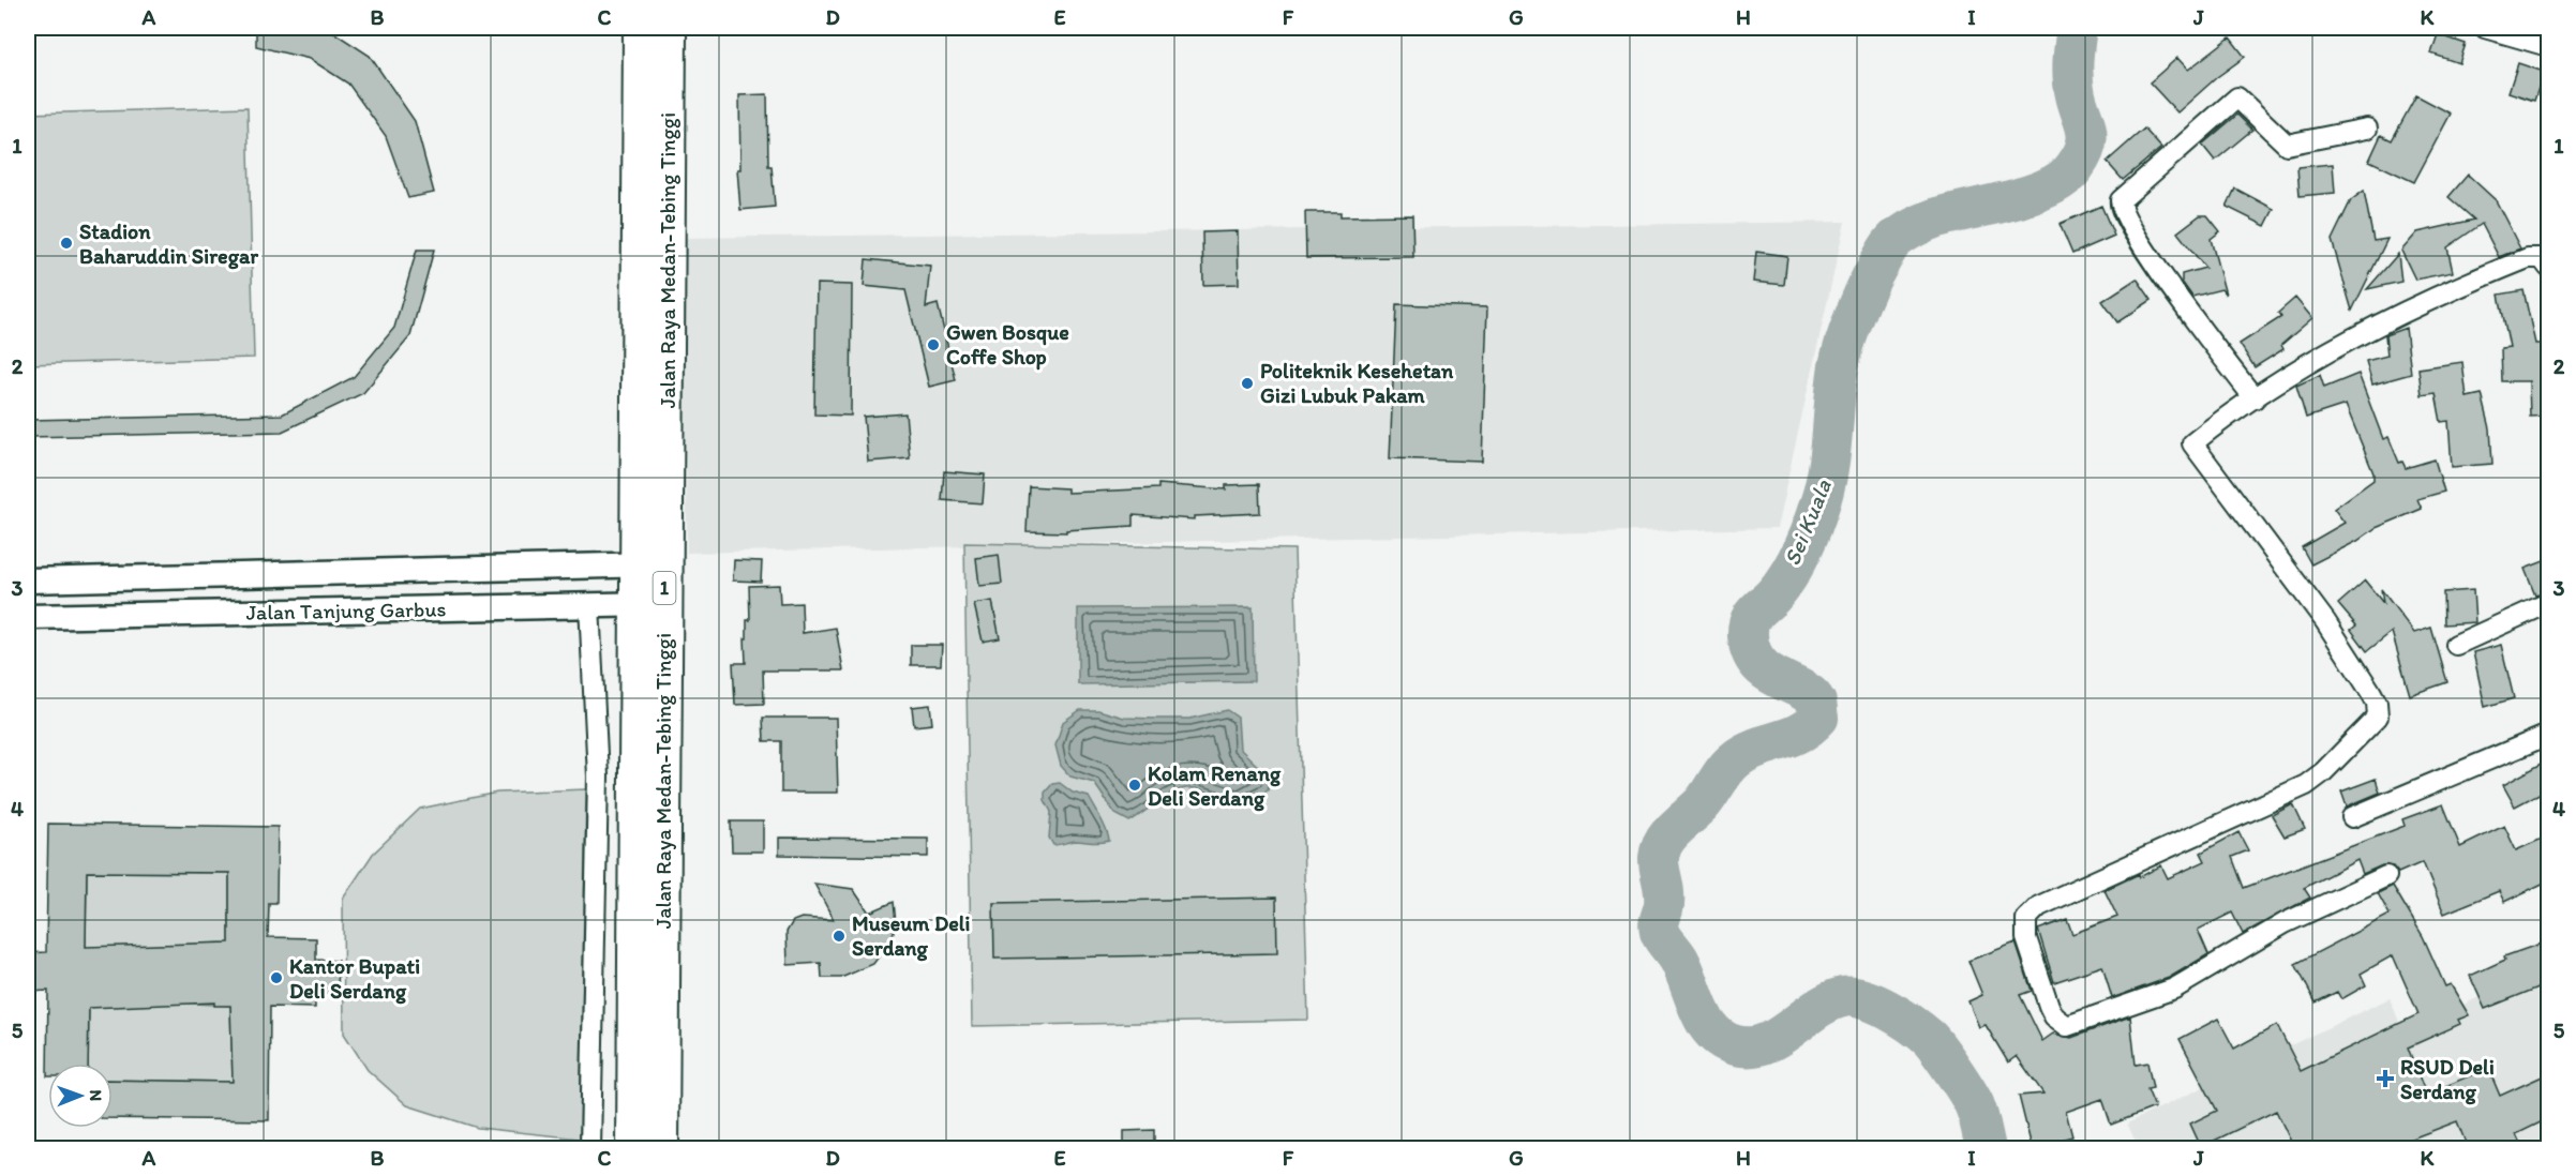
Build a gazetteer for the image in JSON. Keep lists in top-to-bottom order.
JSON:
{
  "streets": {
    "highway": ["Jalan Raya Medan-Tebing Tinggi", "1"],
    "street": ["Jalan Tanjung Garbus"]
  },
  "crossings": [
    ["Jalan Raya Medan-Tebing Tinggi", "Jalan Tanjung Garbus"]
  ],
  "water": ["Sei Kuala"],
  "places": {
    "other": [
      "Stadion Baharuddin Siregar",
      "Gwen Bosque Coffe Shop",
      "Politeknik Kesehetan Gizi Lubuk Pakam",
      "Kolam Renang Deli Serdang",
      "Museum Deli Serdang",
      "Kantor Bupati Deli Serdang"
    ],
    "health": ["RSUD Deli Serdang"]
  },
  "north": "right",
  "grid": {
    "columns": [
      "A",
      "B",
      "C",
      "D",
      "E",
      "F",
      "G",
      "H",
      "I",
      "J",
      "K"
    ],
    "rows": [
      "1",
      "2",
      "3",
      "4",
      "5"
    ]
  }
}
